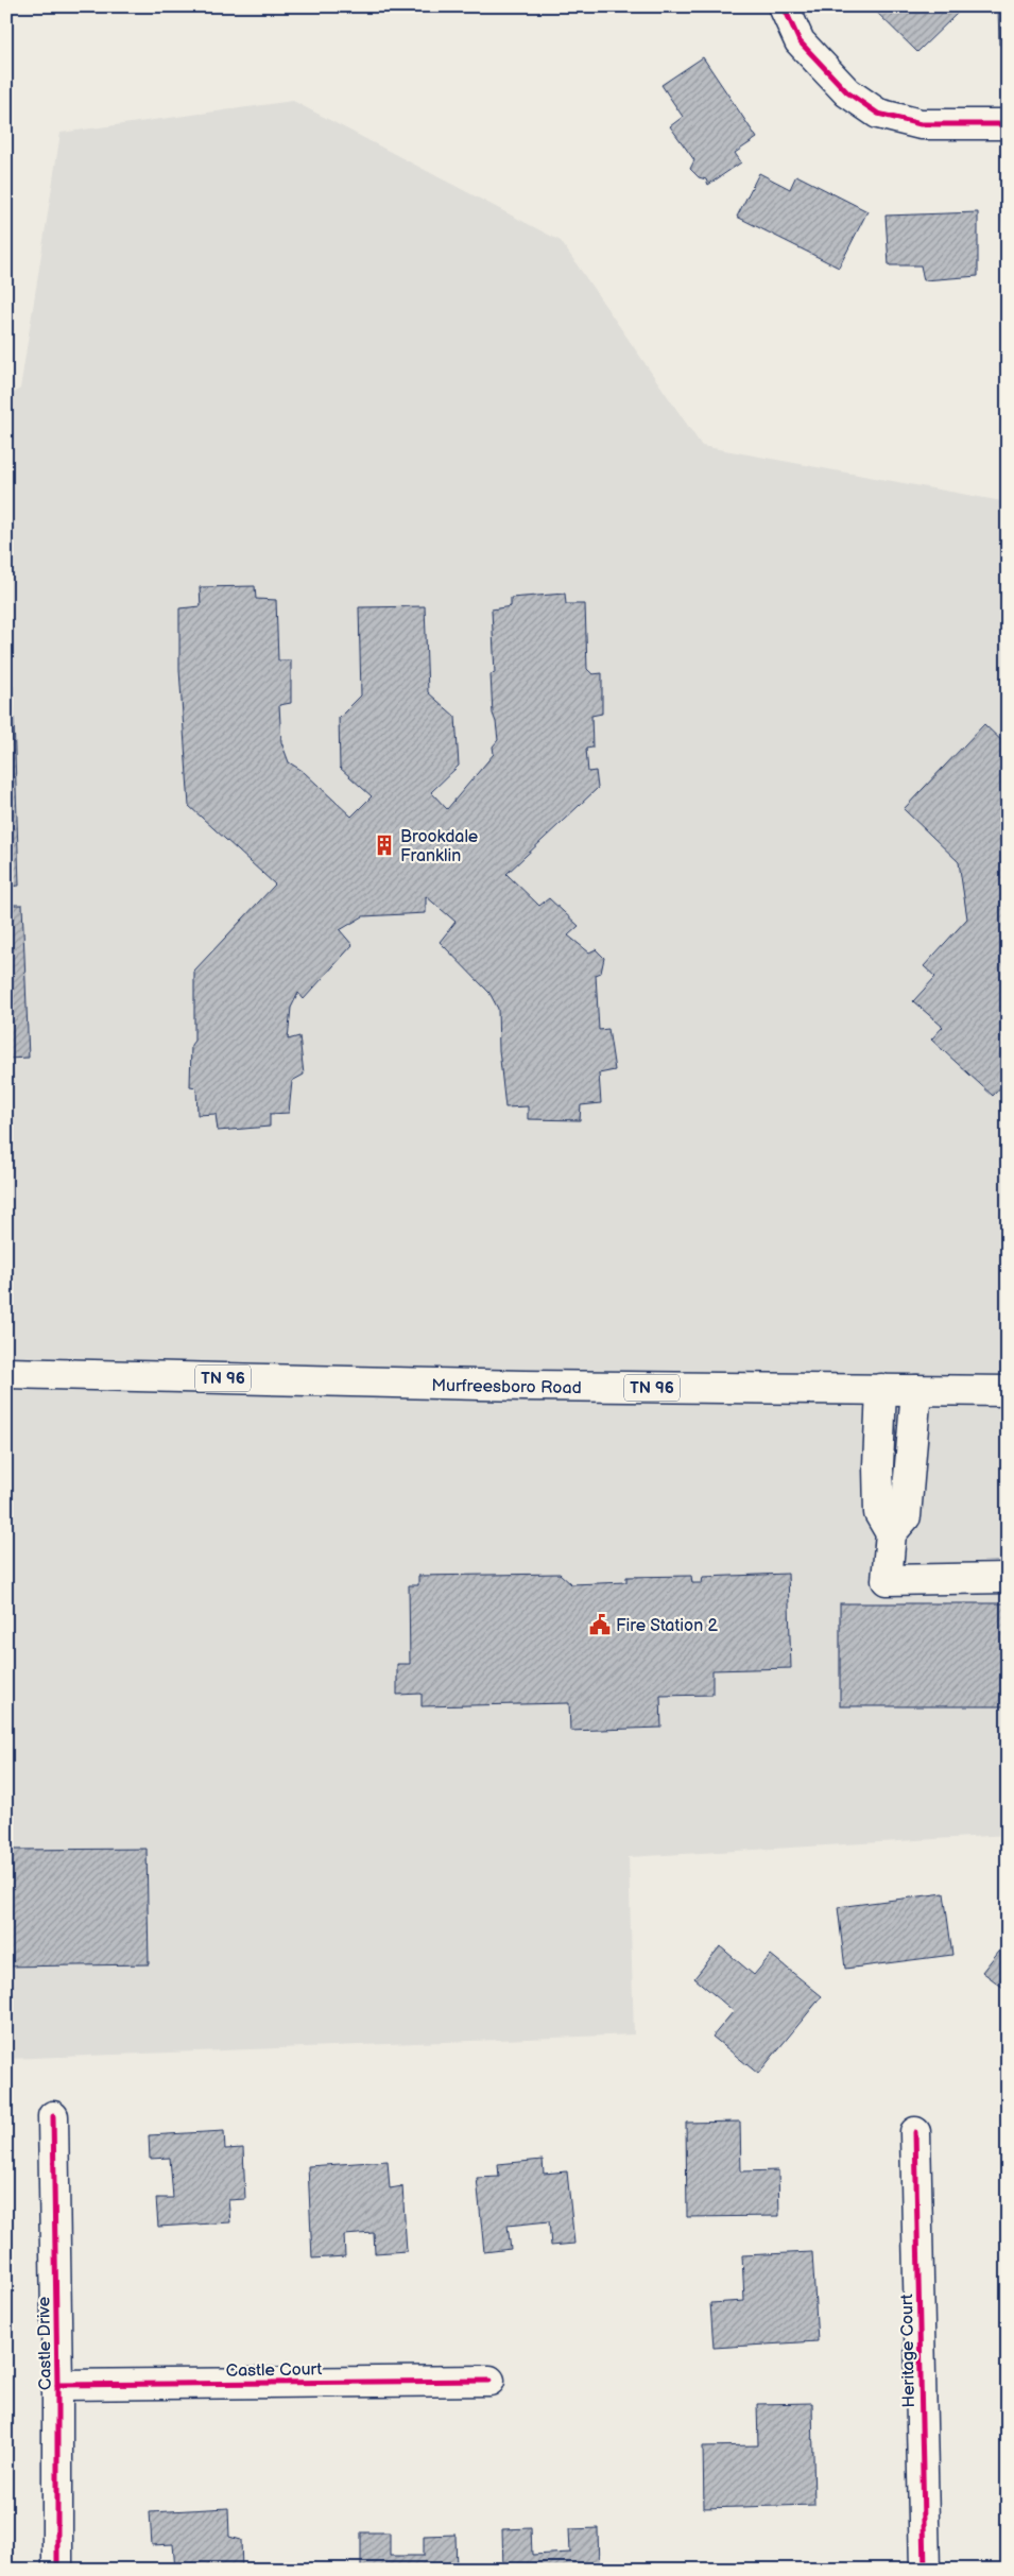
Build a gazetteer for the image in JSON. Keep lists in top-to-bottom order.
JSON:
{
  "streets": {
    "main road": [
      "TN 96",
      "Murfreesboro Road",
      "Castle Drive",
      "Heritage Court",
      "Castle Court"
    ]
  },
  "crossings": [
    ["Castle Drive", "Castle Court"]
  ],
  "places": {
    "building": ["Brookdale Franklin"],
    "public building": ["Fire Station 2"]
  }
}
